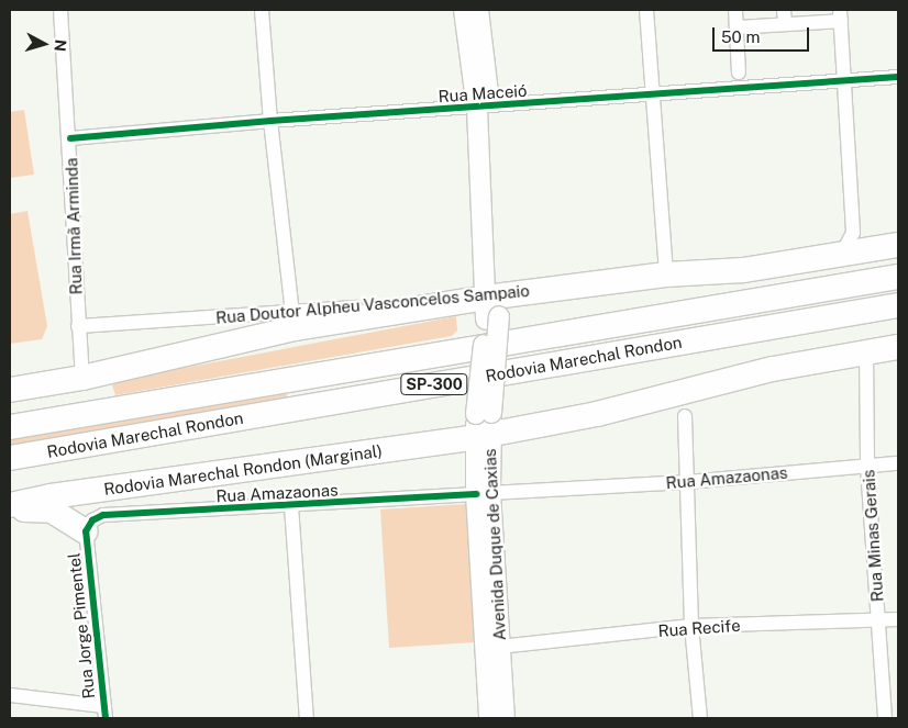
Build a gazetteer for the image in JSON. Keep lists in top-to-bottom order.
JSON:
{
  "streets": {
    "highway": [
      "Rua Doutor Alpheu Vasconcelos Sampaio",
      "Rodovia Marechal Rondon",
      "SP-300",
      "Rodovia Marechal Rondon (Marginal)"
    ],
    "main road": ["Avenida Duque de Caxias"],
    "street": [
      "Rua Maceió",
      "Rua Irmã Arminda",
      "Rua Amazaonas",
      "Rua Minas Gerais",
      "Rua Jorge Pimentel",
      "Rua Recife"
    ]
  },
  "crossings": [
    ["Rua Maceió", "Rua Irmã Arminda"],
    ["Rua Maceió", "Avenida Duque de Caxias"],
    ["Rua Irmã Arminda", "Rua Doutor Alpheu Vasconcelos Sampaio"],
    ["Rua Doutor Alpheu Vasconcelos Sampaio", "Avenida Duque de Caxias"],
    ["Rodovia Marechal Rondon (Marginal)", "Rua Minas Gerais"],
    ["Rodovia Marechal Rondon (Marginal)", "Avenida Duque de Caxias"],
    ["Rua Amazaonas", "Rua Minas Gerais"],
    ["Rua Amazaonas", "Avenida Duque de Caxias"],
    ["Rua Amazaonas", "Rua Jorge Pimentel"],
    ["Rua Minas Gerais", "Rua Recife"],
    ["Avenida Duque de Caxias", "Rua Recife"]
  ],
  "scale_bar": "50 m",
  "north": "right"
}
